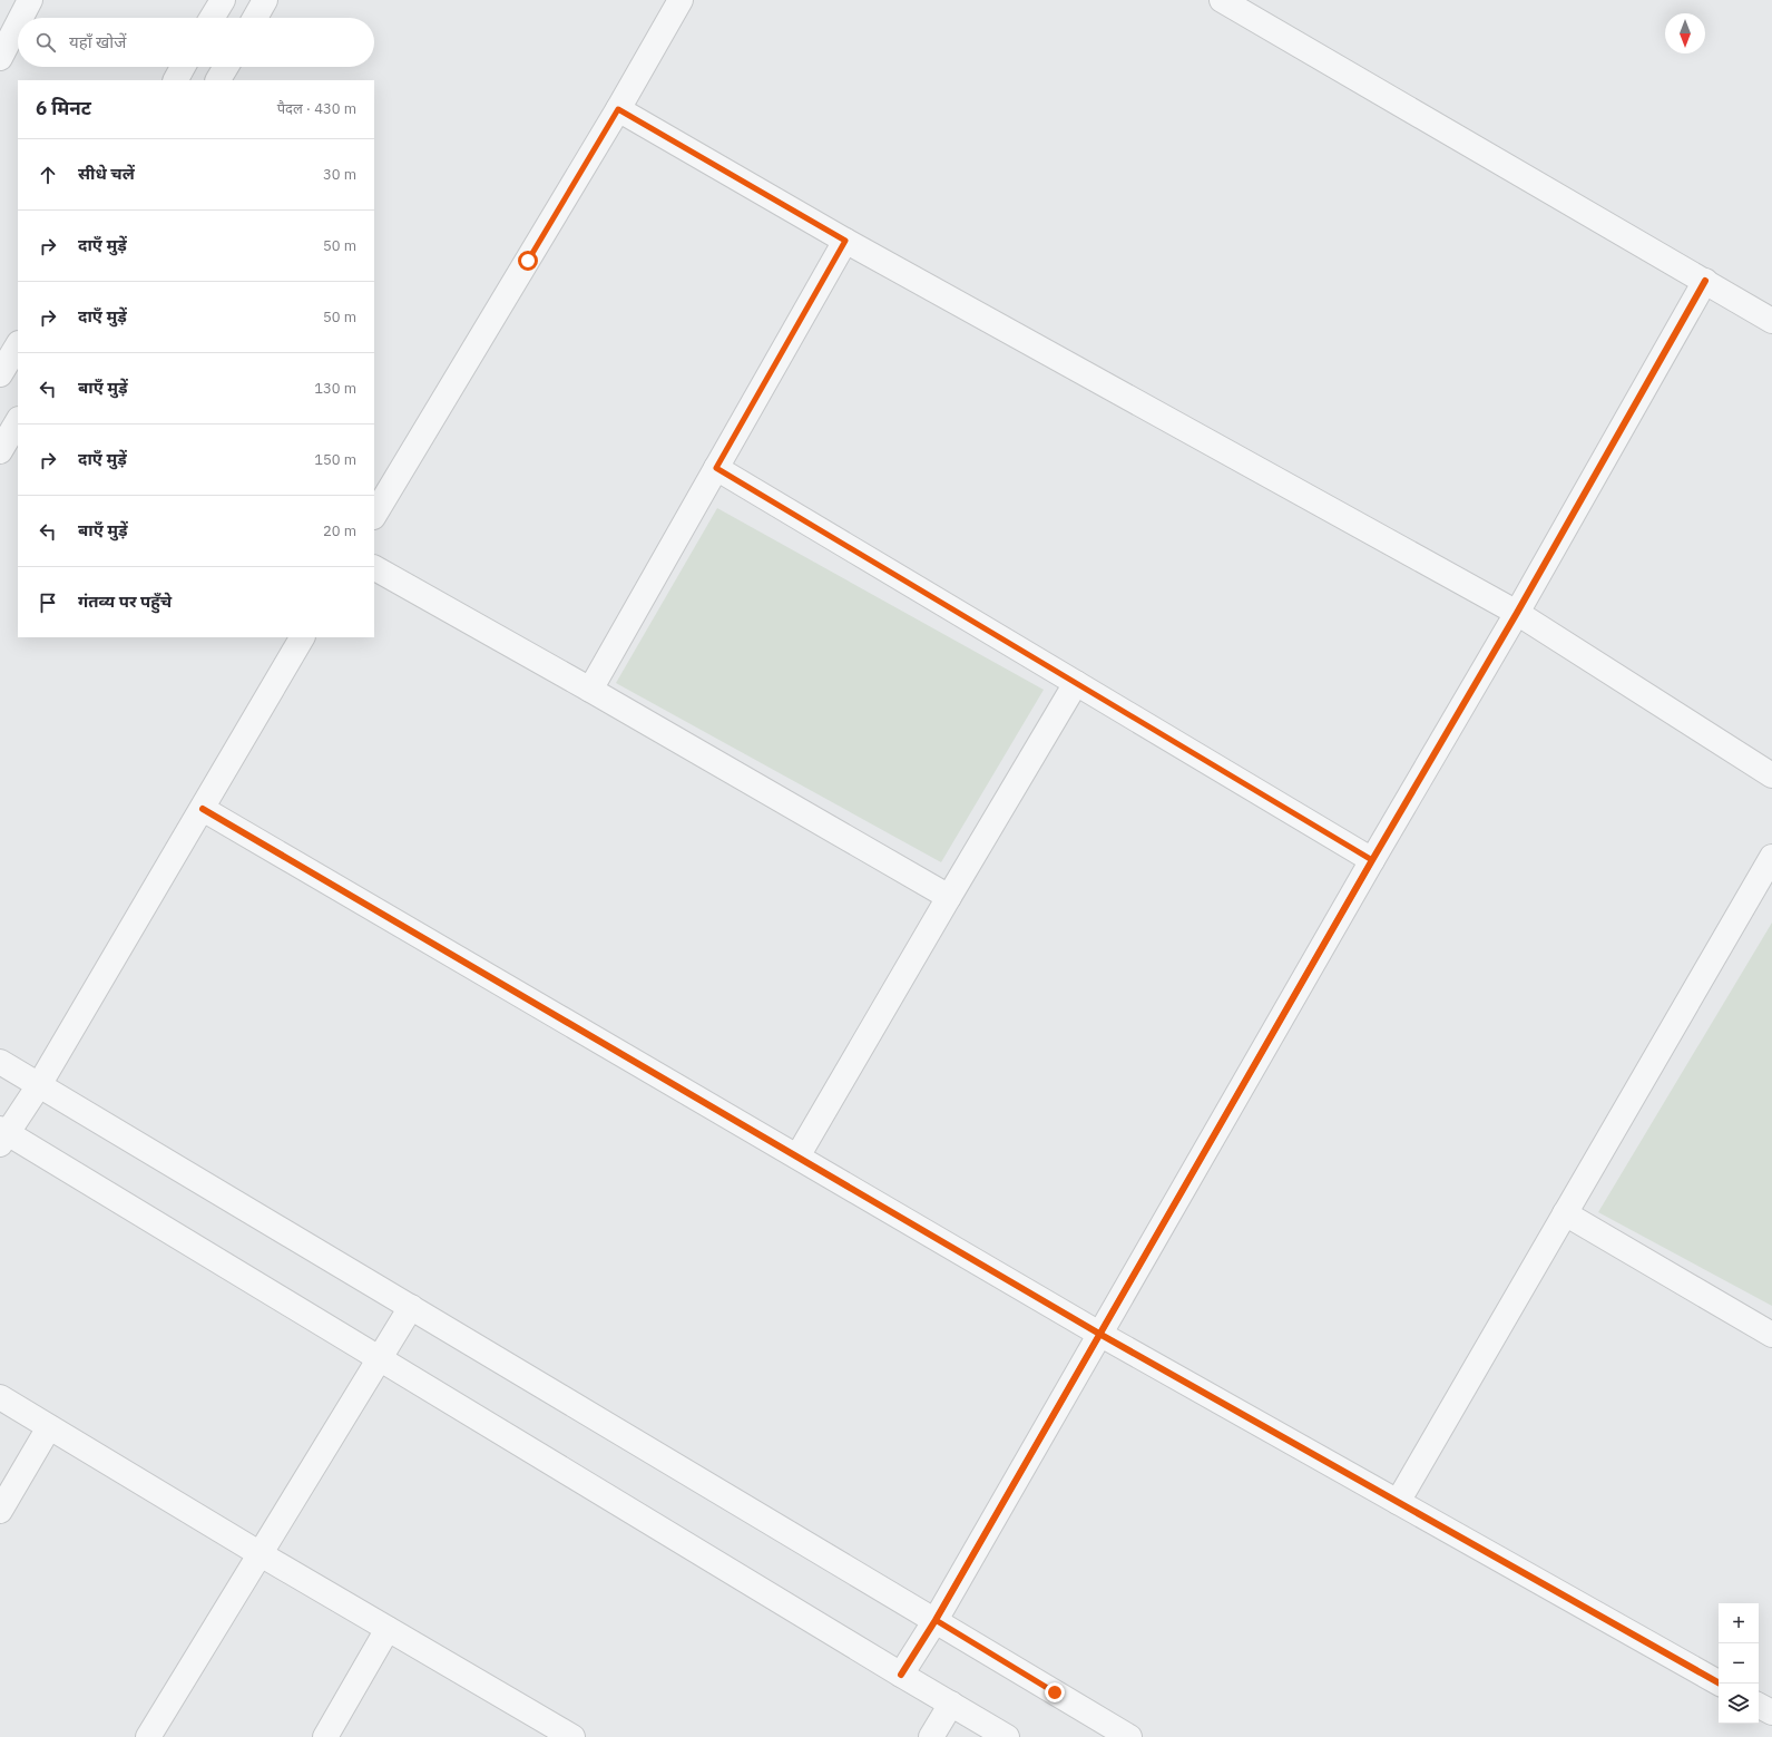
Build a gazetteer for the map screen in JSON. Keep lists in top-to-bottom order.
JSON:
{
  "north": "bottom",
  "page": {
    "search": "यहाँ खोजें",
    "heading": ["6 मिनट", "पैदल · 430 m"],
    "list": [
      ["सीधे चलें", "30 m"],
      ["दाएँ मुड़ें", "50 m"],
      ["दाएँ मुड़ें", "50 m"],
      ["बाएँ मुड़ें", "130 m"],
      ["दाएँ मुड़ें", "150 m"],
      ["बाएँ मुड़ें", "20 m"],
      "गंतव्य पर पहुँचे"
    ],
    "map_buttons": ["+", "−"]
  }
}
